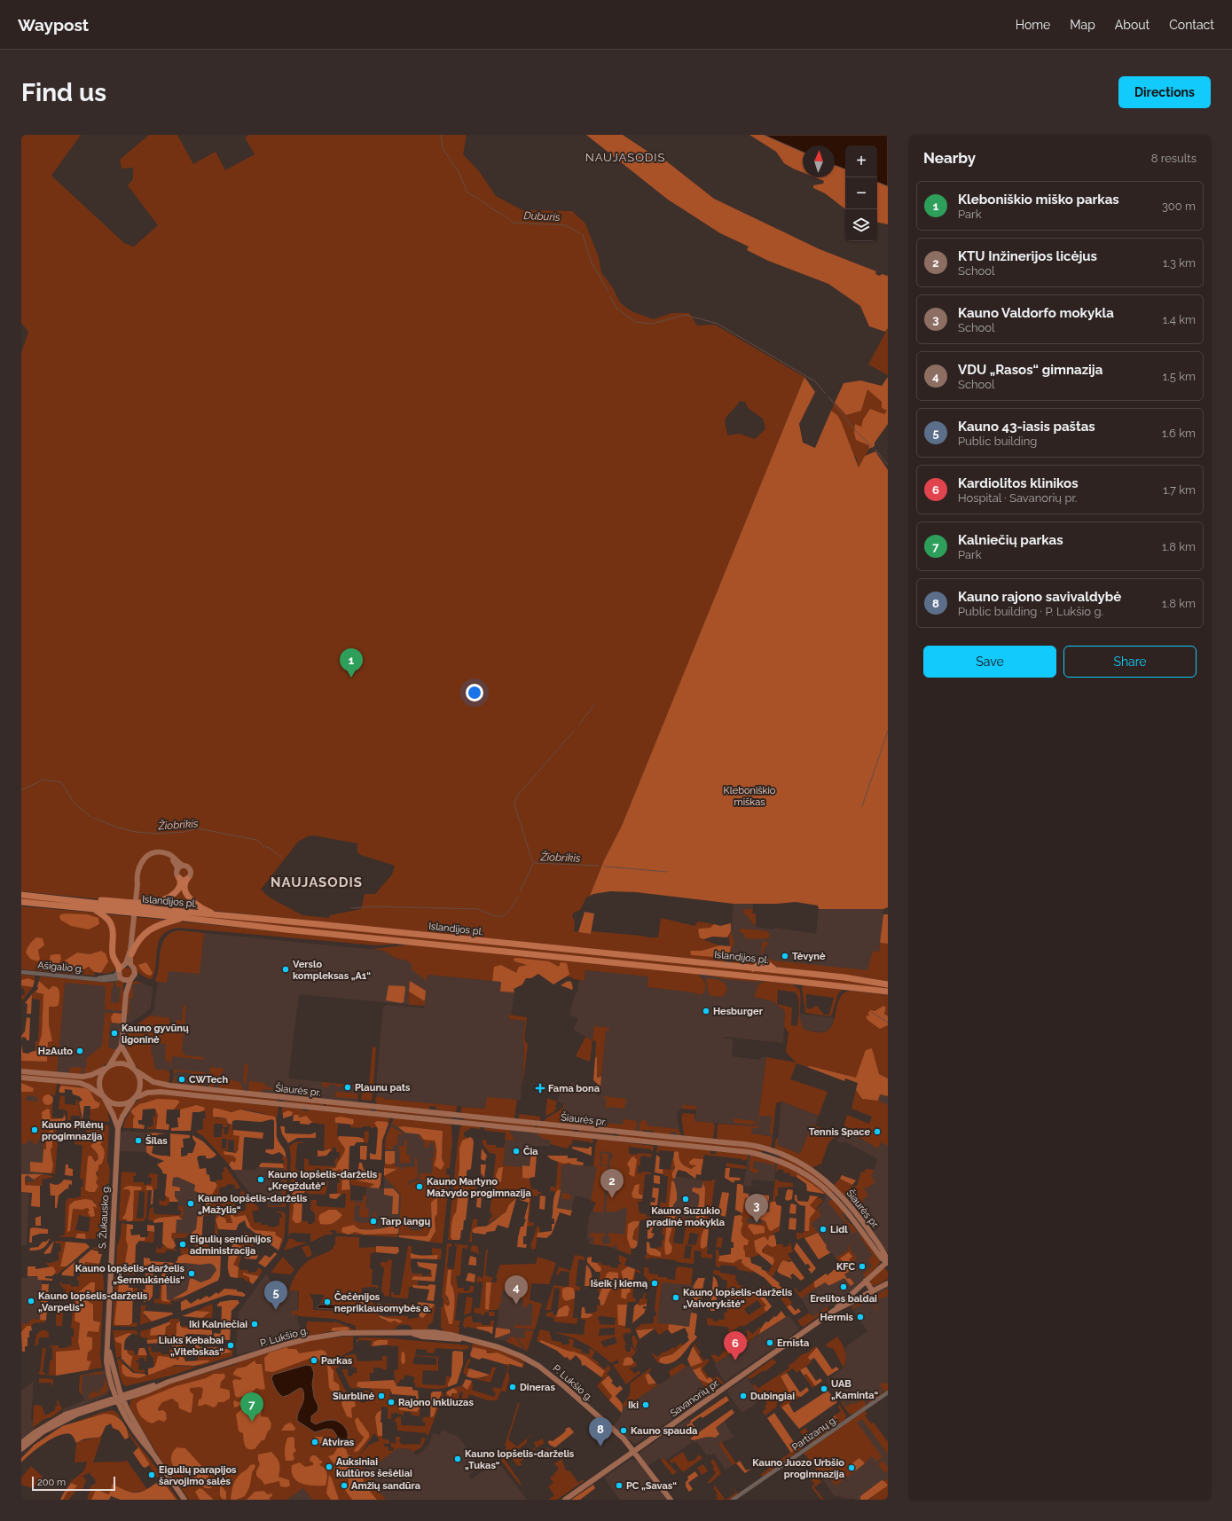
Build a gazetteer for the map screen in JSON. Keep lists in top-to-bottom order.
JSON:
{
  "streets": {
    "highway": ["Islandijos pl."],
    "main road": [
      "Šiaurės pr.",
      "S. Žukausko g.",
      "P. Lukšio g.",
      "Savanorių pr."
    ],
    "street": ["Ašigalio g.", "Partizanų g."]
  },
  "crossings": [
    ["Šiaurės pr.", "S. Žukausko g."],
    ["Šiaurės pr.", "Savanorių pr."],
    ["S. Žukausko g.", "P. Lukšio g."],
    ["P. Lukšio g.", "Savanorių pr."]
  ],
  "districts": ["NAUJASODIS", "NAUJASODIS"],
  "water": ["Duburis", "Žiobrikis"],
  "parks": ["Kleboniškio miškas"],
  "places": {
    "other": [
      "Tėvynė",
      "Verslo kompleksas „A1“",
      "Hesburger",
      "Kauno gyvūnų ligoninė",
      "H2Auto",
      "CWTech",
      "Plaunu pats",
      "Kauno Pilėnų progimnazija",
      "Tennis Space",
      "Šilas",
      "Čia",
      "Kauno lopšelis-darželis „Kregždutė“",
      "Kauno Martyno Mažvydo progimnazija",
      "Kauno Suzukio pradinė mokykla",
      "Kauno lopšelis-darželis „Mažylis“",
      "Tarp langų",
      "Lidl",
      "Eigulių seniūnijos administracija",
      "KFC",
      "Kauno lopšelis-darželis „Šermukšnėlis“",
      "Išeik į kiemą",
      "Erelitos baldai",
      "Kauno lopšelis-darželis „Vaivorykštė“",
      "Kauno lopšelis-darželis „Varpelis“",
      "Čečėnijos nepriklausomybės a.",
      "Hermis",
      "Iki Kalniečiai",
      "Ernista",
      "Liuks Kebabai „Vitebskas“",
      "Parkas",
      "Dineras",
      "UAB „Kaminta“",
      "Siurblinė",
      "Dubingiai",
      "Rajono inkliuzas",
      "Iki",
      "Kauno spauda",
      "Atviras",
      "Kauno lopšelis-darželis „Tukas“",
      "Auksiniai kultūros šešėliai",
      "Kauno Juozo Urbšio progimnazija",
      "Eigulių parapijos šarvojimo salės",
      "Amžių sandūra",
      "PC „Savas“"
    ],
    "health": ["Fama bona"]
  },
  "scale_bar": "200 m",
  "north": "top",
  "page": {
    "header": "Waypost",
    "nav": [
      "Home",
      "Map",
      "About",
      "Contact"
    ],
    "buttons": [
      "Directions",
      ["Save", "Share"]
    ],
    "title": "Find us",
    "heading": ["Nearby", "8 results"],
    "map_buttons": ["+", "−"],
    "list": [
      {
        "mark": "1",
        "name": "Kleboniškio miško parkas",
        "note": "Park",
        "value": "300 m"
      },
      {
        "mark": "2",
        "name": "KTU Inžinerijos licėjus",
        "note": "School",
        "value": "1.3 km"
      },
      {
        "mark": "3",
        "name": "Kauno Valdorfo mokykla",
        "note": "School",
        "value": "1.4 km"
      },
      {
        "mark": "4",
        "name": "VDU „Rasos“ gimnazija",
        "note": "School",
        "value": "1.5 km"
      },
      {
        "mark": "5",
        "name": "Kauno 43-iasis paštas",
        "note": "Public building",
        "value": "1.6 km"
      },
      {
        "mark": "6",
        "name": "Kardiolitos klinikos",
        "note": "Hospital · Savanorių pr.",
        "value": "1.7 km"
      },
      {
        "mark": "7",
        "name": "Kalniečių parkas",
        "note": "Park",
        "value": "1.8 km"
      },
      {
        "mark": "8",
        "name": "Kauno rajono savivaldybė",
        "note": "Public building · P. Lukšio g.",
        "value": "1.8 km"
      }
    ],
    "pins": [
      "1",
      "2",
      "3",
      "4",
      "5",
      "6",
      "7",
      "8"
    ],
    "scale": "200 m"
  }
}
